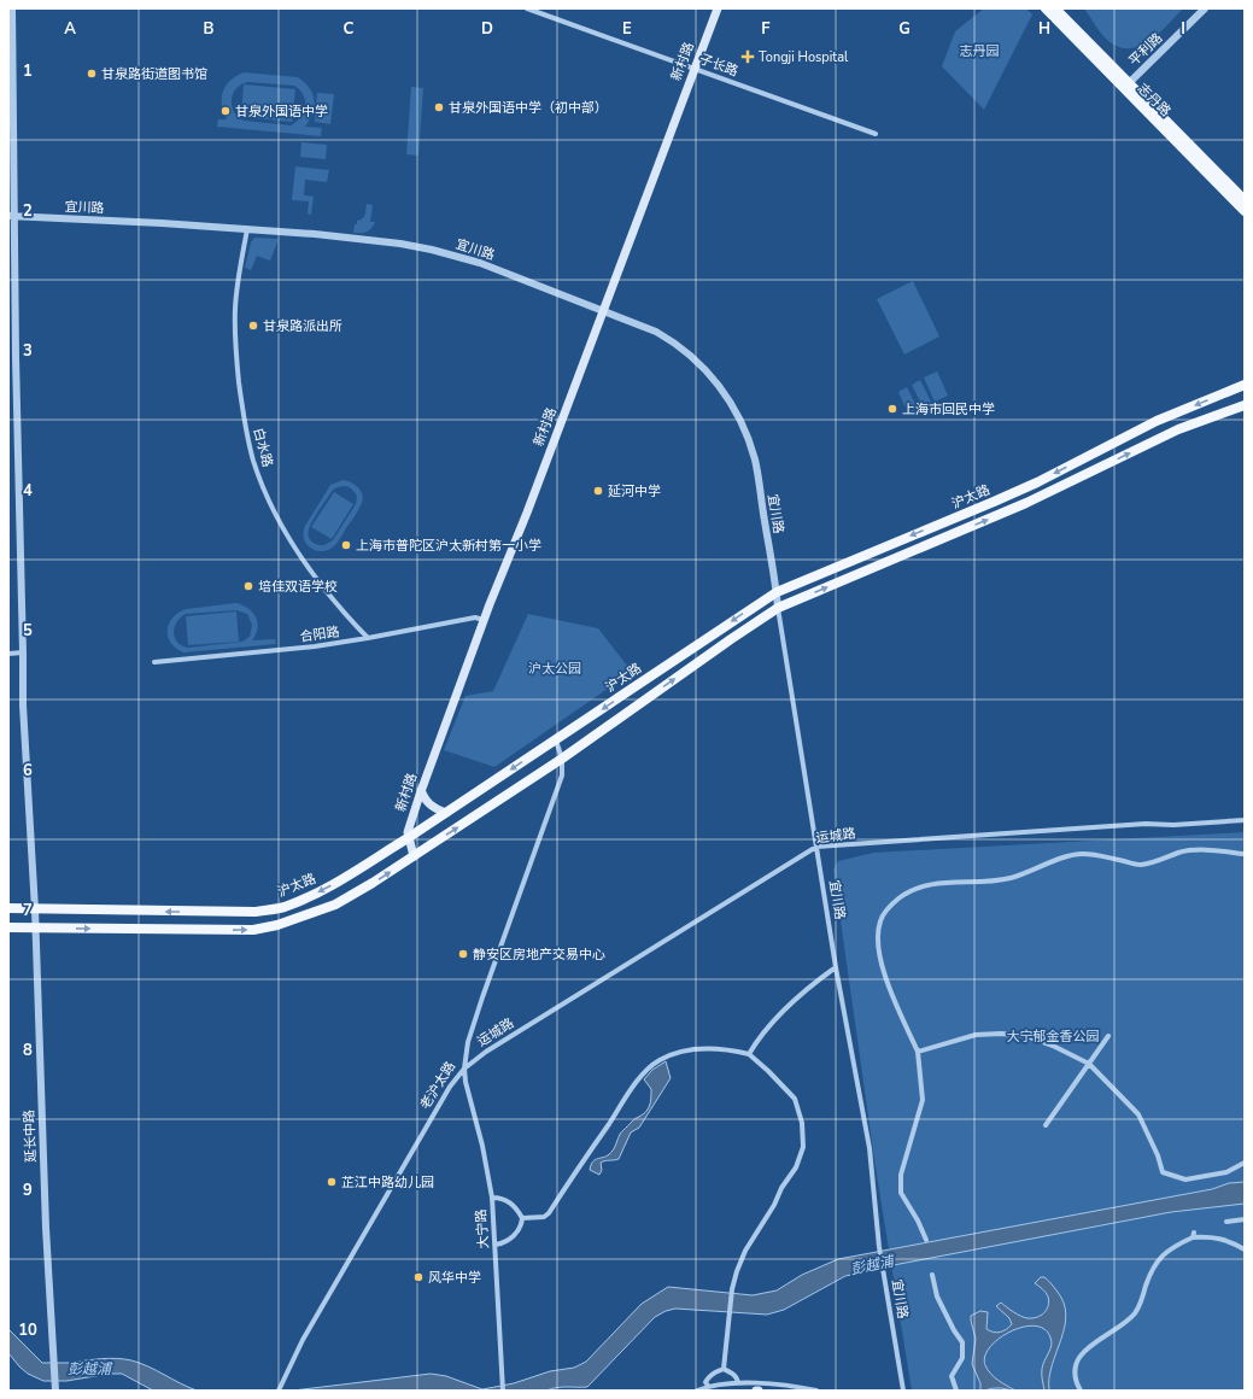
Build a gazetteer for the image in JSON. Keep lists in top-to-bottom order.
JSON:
{
  "streets": {
    "main road": ["新村路", "志丹路", "沪太路"],
    "street": [
      "平利路",
      "子长路",
      "宜川路",
      "白水路",
      "合阳路",
      "运城路",
      "老沪太路",
      "延长中路",
      "大宁路"
    ]
  },
  "crossings": [
    ["平利路", "志丹路"],
    ["新村路", "子长路"],
    ["新村路", "宜川路"],
    ["新村路", "沪太路"],
    ["新村路", "合阳路"],
    ["宜川路", "白水路"],
    ["宜川路", "沪太路"],
    ["宜川路", "运城路"],
    ["宜川路", "延长中路"],
    ["白水路", "合阳路"],
    ["沪太路", "老沪太路"],
    ["沪太路", "延长中路"],
    ["运城路", "老沪太路"],
    ["运城路", "大宁路"],
    ["老沪太路", "大宁路"]
  ],
  "water": ["彭越浦"],
  "parks": ["志丹园", "沪太公园", "大宁郁金香公园"],
  "places": {
    "health": ["Tongji Hospital"],
    "other": [
      "甘泉路街道图书馆",
      "甘泉外国语中学（初中部）",
      "甘泉外国语中学",
      "甘泉路派出所",
      "上海市回民中学",
      "延河中学",
      "上海市普陀区沪太新村第一小学",
      "培佳双语学校",
      "静安区房地产交易中心",
      "芷江中路幼儿园",
      "风华中学"
    ]
  },
  "grid": {
    "columns": [
      "A",
      "B",
      "C",
      "D",
      "E",
      "F",
      "G",
      "H",
      "I"
    ],
    "rows": [
      "1",
      "2",
      "3",
      "4",
      "5",
      "6",
      "7",
      "8",
      "9",
      "10"
    ]
  }
}
